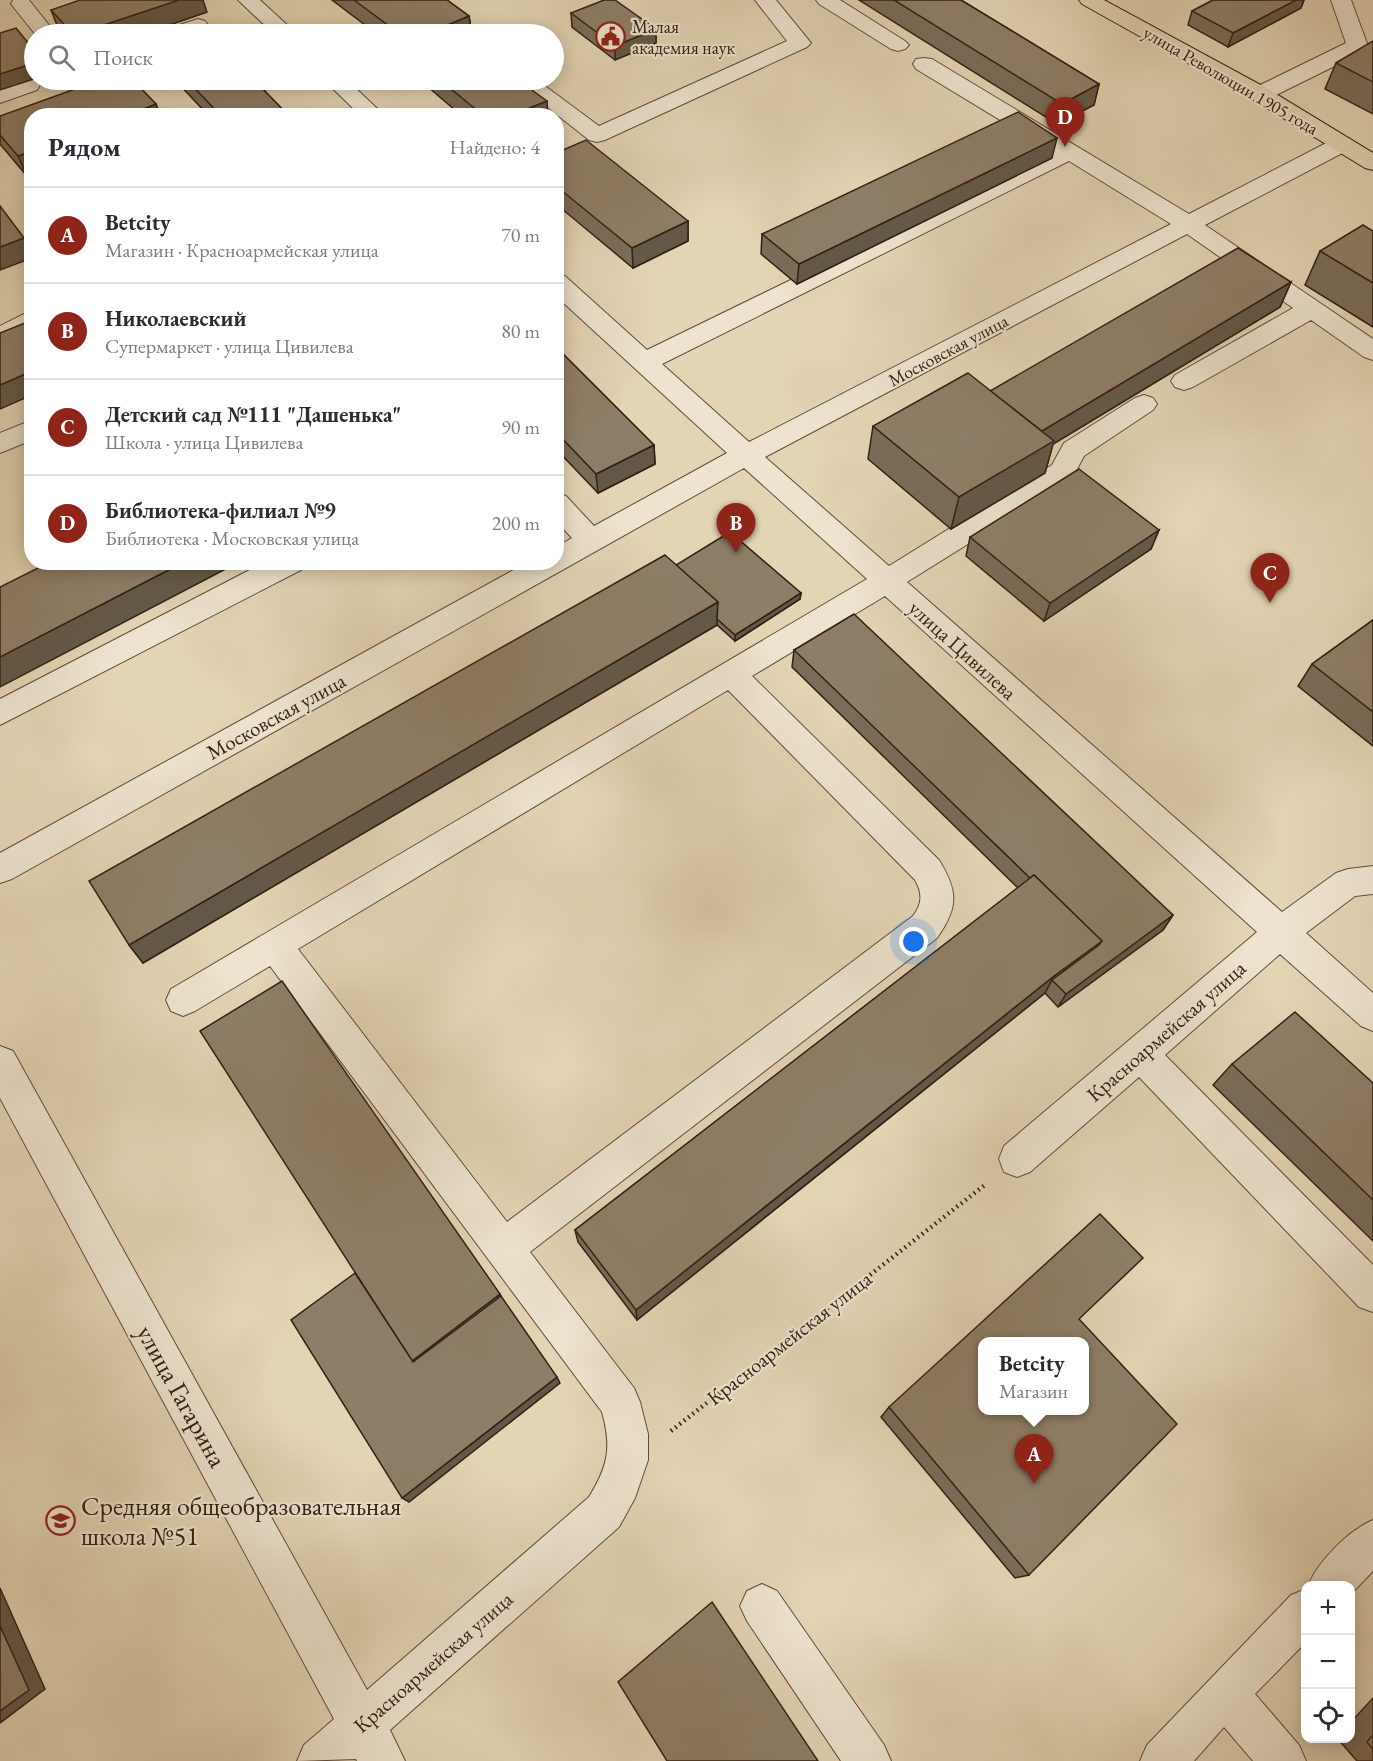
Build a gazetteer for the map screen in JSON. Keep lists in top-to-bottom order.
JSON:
{
  "streets": {
    "main road": ["улица Революции 1905 года"],
    "street": [
      "Московская улица",
      "улица Цивилева",
      "Красноармейская улица",
      "улица Гагарина"
    ]
  },
  "crossings": [
    ["улица Революции 1905 года", "Московская улица"],
    ["Московская улица", "улица Цивилева"],
    ["улица Цивилева", "Красноармейская улица"],
    ["Красноармейская улица", "улица Гагарина"]
  ],
  "places": {
    "public building": ["Малая академия наук"],
    "school or university": ["Средняя общеобразовательная школа №51"]
  },
  "page": {
    "search": "Поиск",
    "pins": [
      "D",
      "B",
      "C",
      "A"
    ],
    "heading": ["Рядом", "Найдено: 4"],
    "list": [
      {
        "mark": "A",
        "name": "Betcity",
        "note": "Магазин · Красноармейская улица",
        "value": "70 m"
      },
      {
        "mark": "B",
        "name": "Николаевский",
        "note": "Супермаркет · улица Цивилева",
        "value": "80 m"
      },
      {
        "mark": "C",
        "name": "Детский сад №111 \"Дашенька\"",
        "note": "Школа · улица Цивилева",
        "value": "90 m"
      },
      {
        "mark": "D",
        "name": "Библиотека-филиал №9",
        "note": "Библиотека · Московская улица",
        "value": "200 m"
      }
    ],
    "popup": ["Betcity", "Магазин"],
    "map_buttons": ["+", "−"]
  }
}
